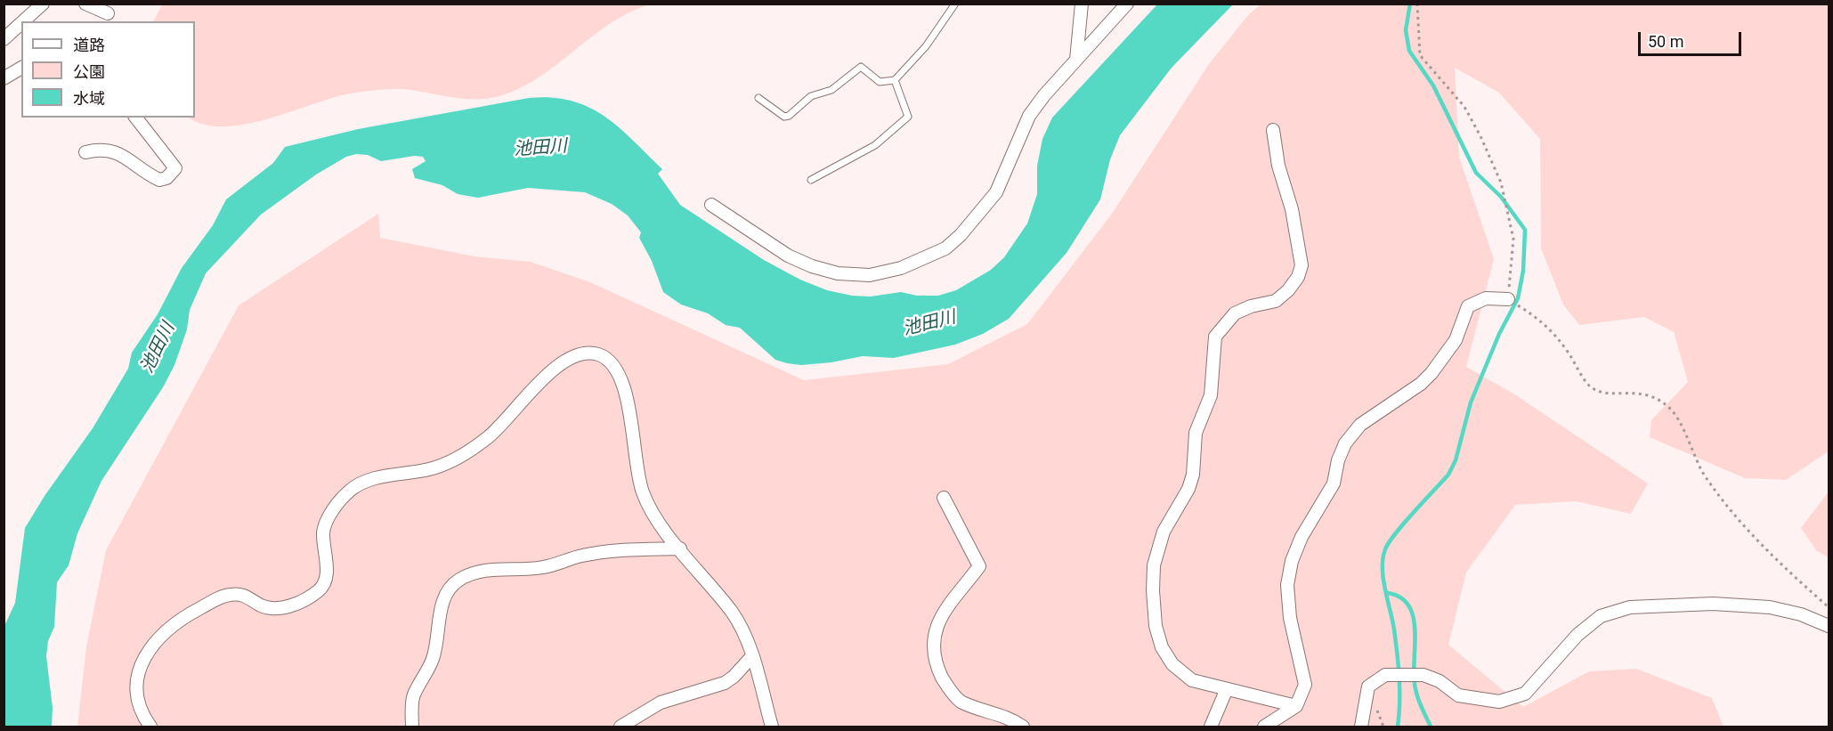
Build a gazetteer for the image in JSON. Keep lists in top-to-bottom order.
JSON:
{
  "water": ["池田川"],
  "legend": ["道路", "公園", "水域"],
  "scale_bar": "50 m"
}
